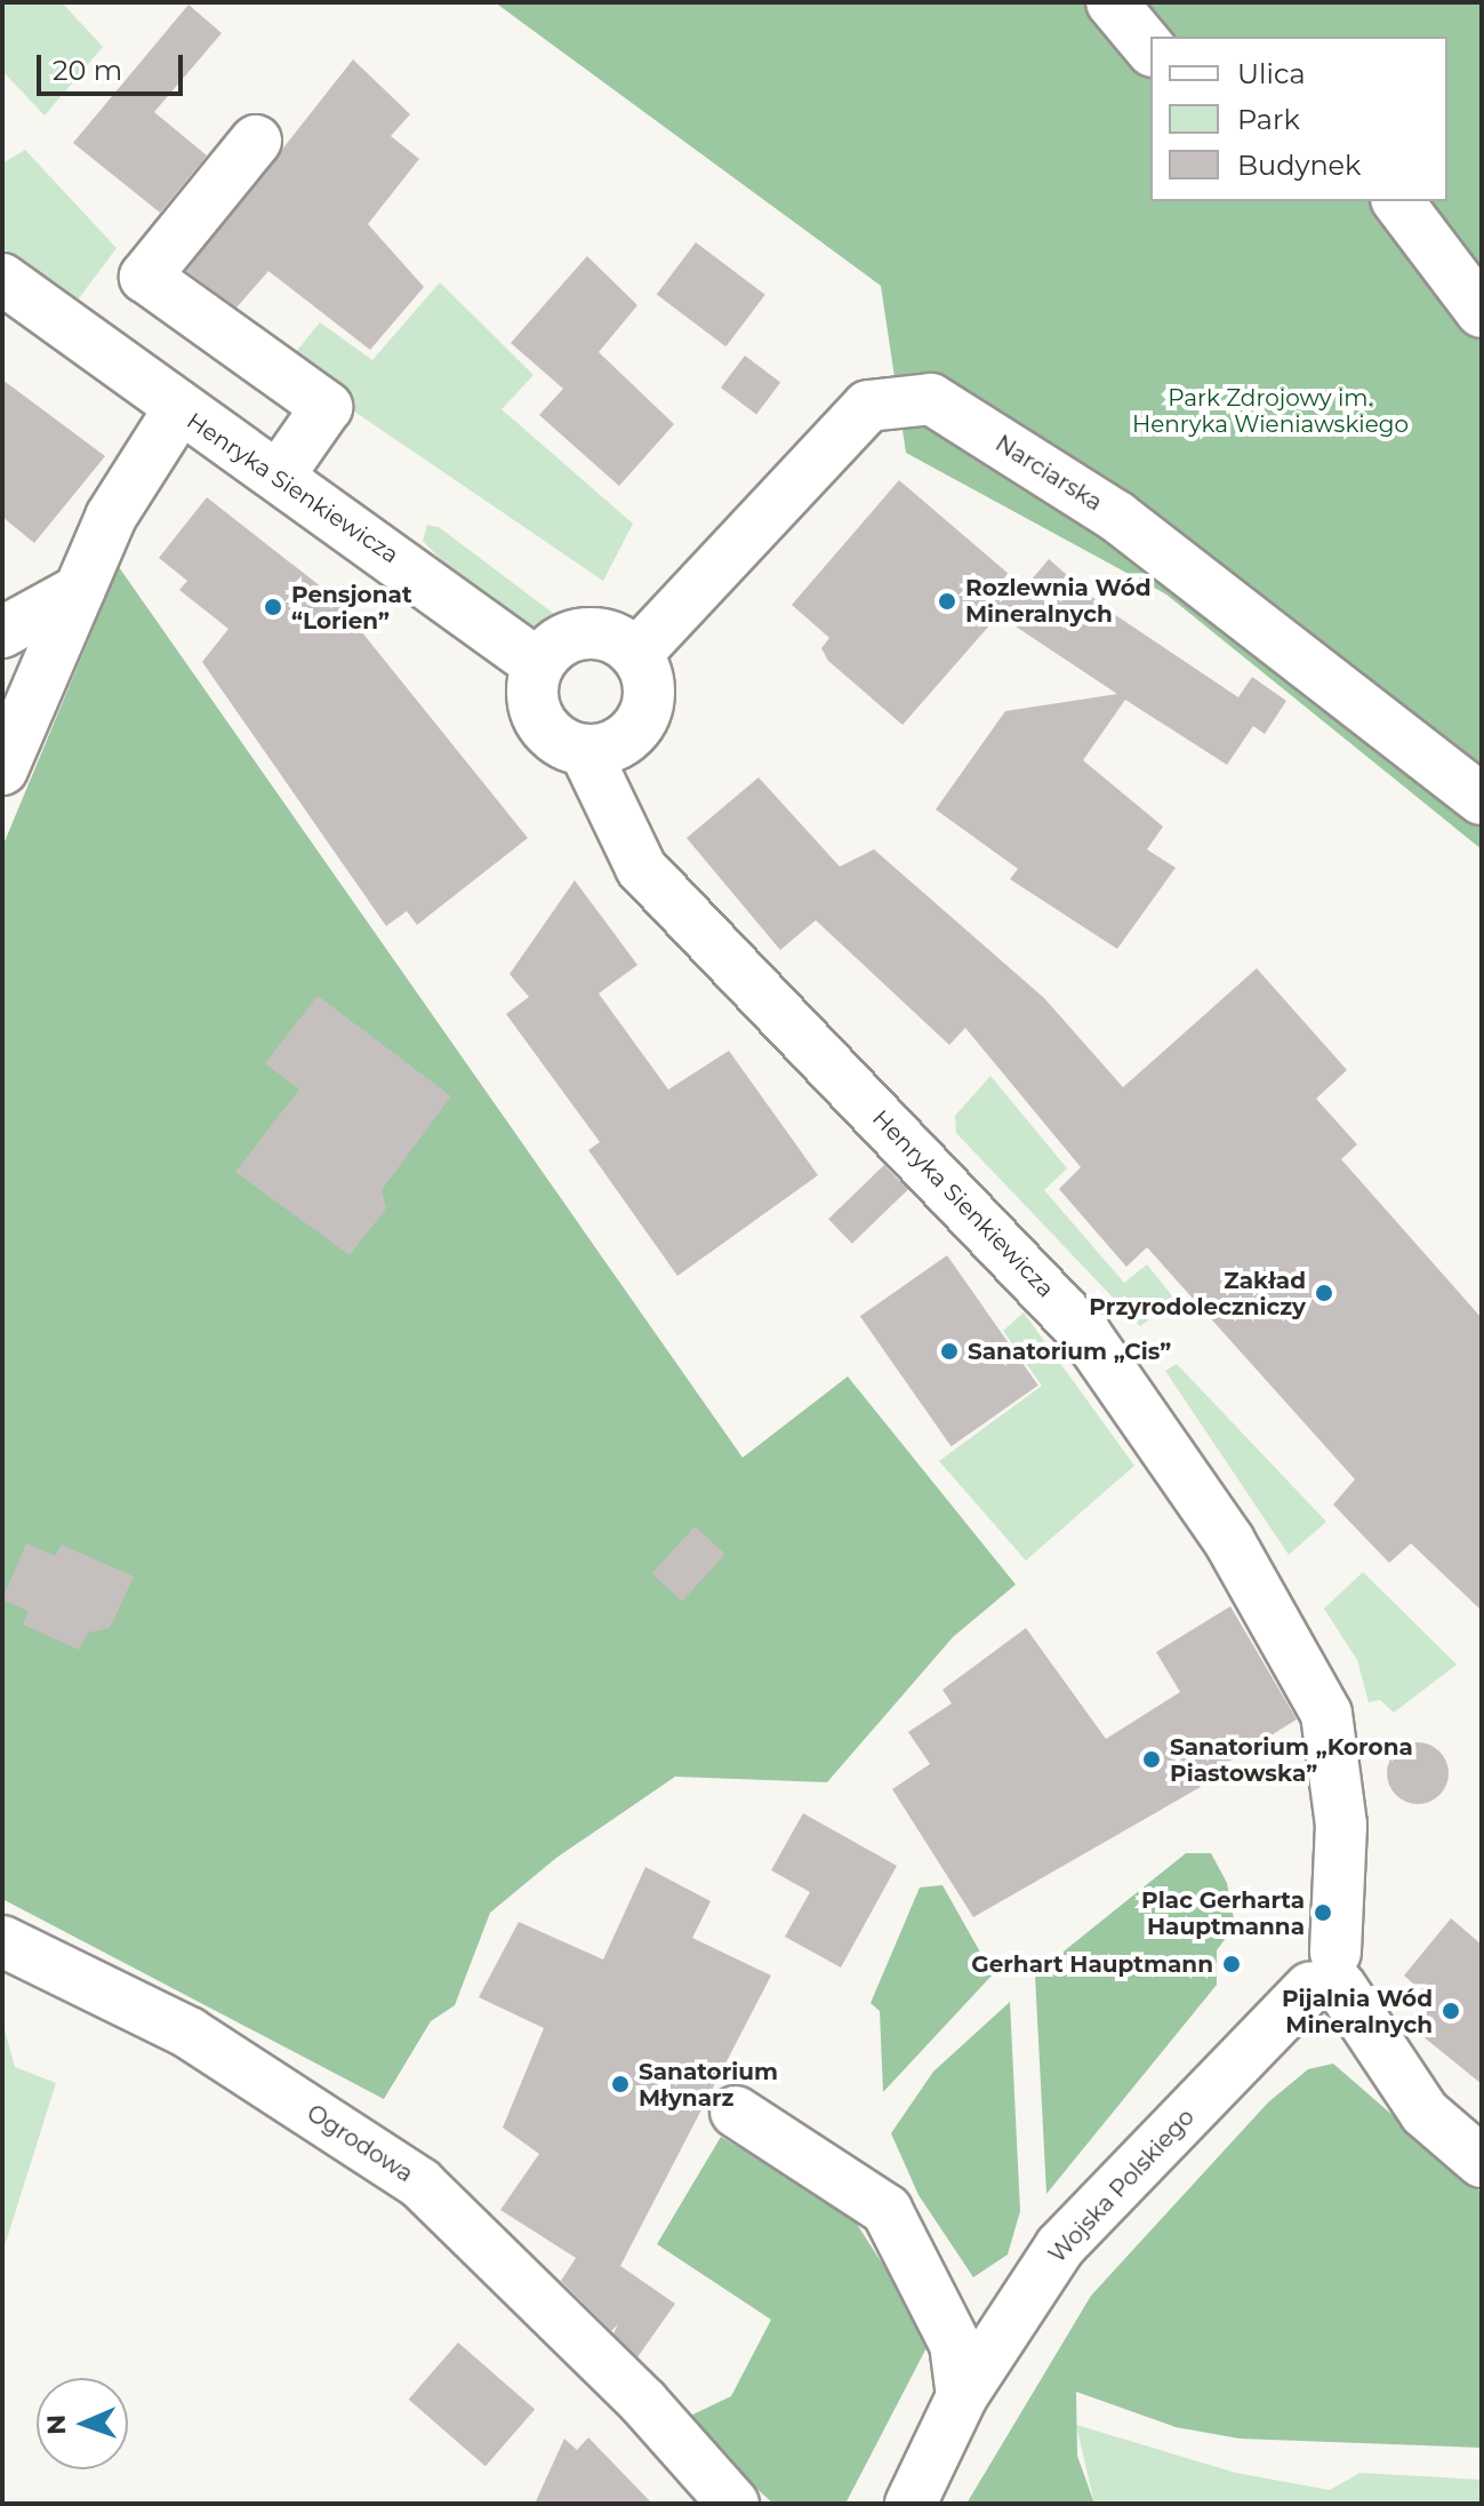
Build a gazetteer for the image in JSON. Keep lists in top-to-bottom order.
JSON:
{
  "streets": {
    "street": [
      "Narciarska",
      "Henryka Sienkiewicza",
      "Ogrodowa",
      "Wojska Polskiego"
    ]
  },
  "crossings": [
    ["Narciarska", "Henryka Sienkiewicza"],
    ["Henryka Sienkiewicza", "Wojska Polskiego"]
  ],
  "parks": ["Park Zdrojowy im. Henryka Wieniawskiego"],
  "places": [
    "Rozlewnia Wód Mineralnych",
    "Pensjonat “Lorien”",
    "Zakład Przyrodoleczniczy",
    "Sanatorium „Cis”",
    "Sanatorium „Korona Piastowska”",
    "Plac Gerharta Hauptmanna",
    "Gerhart Hauptmann",
    "Pijalnia Wód Mineralnych",
    "Sanatorium Młynarz"
  ],
  "legend": ["Ulica", "Park", "Budynek"],
  "scale_bar": "20 m",
  "north": "left"
}
